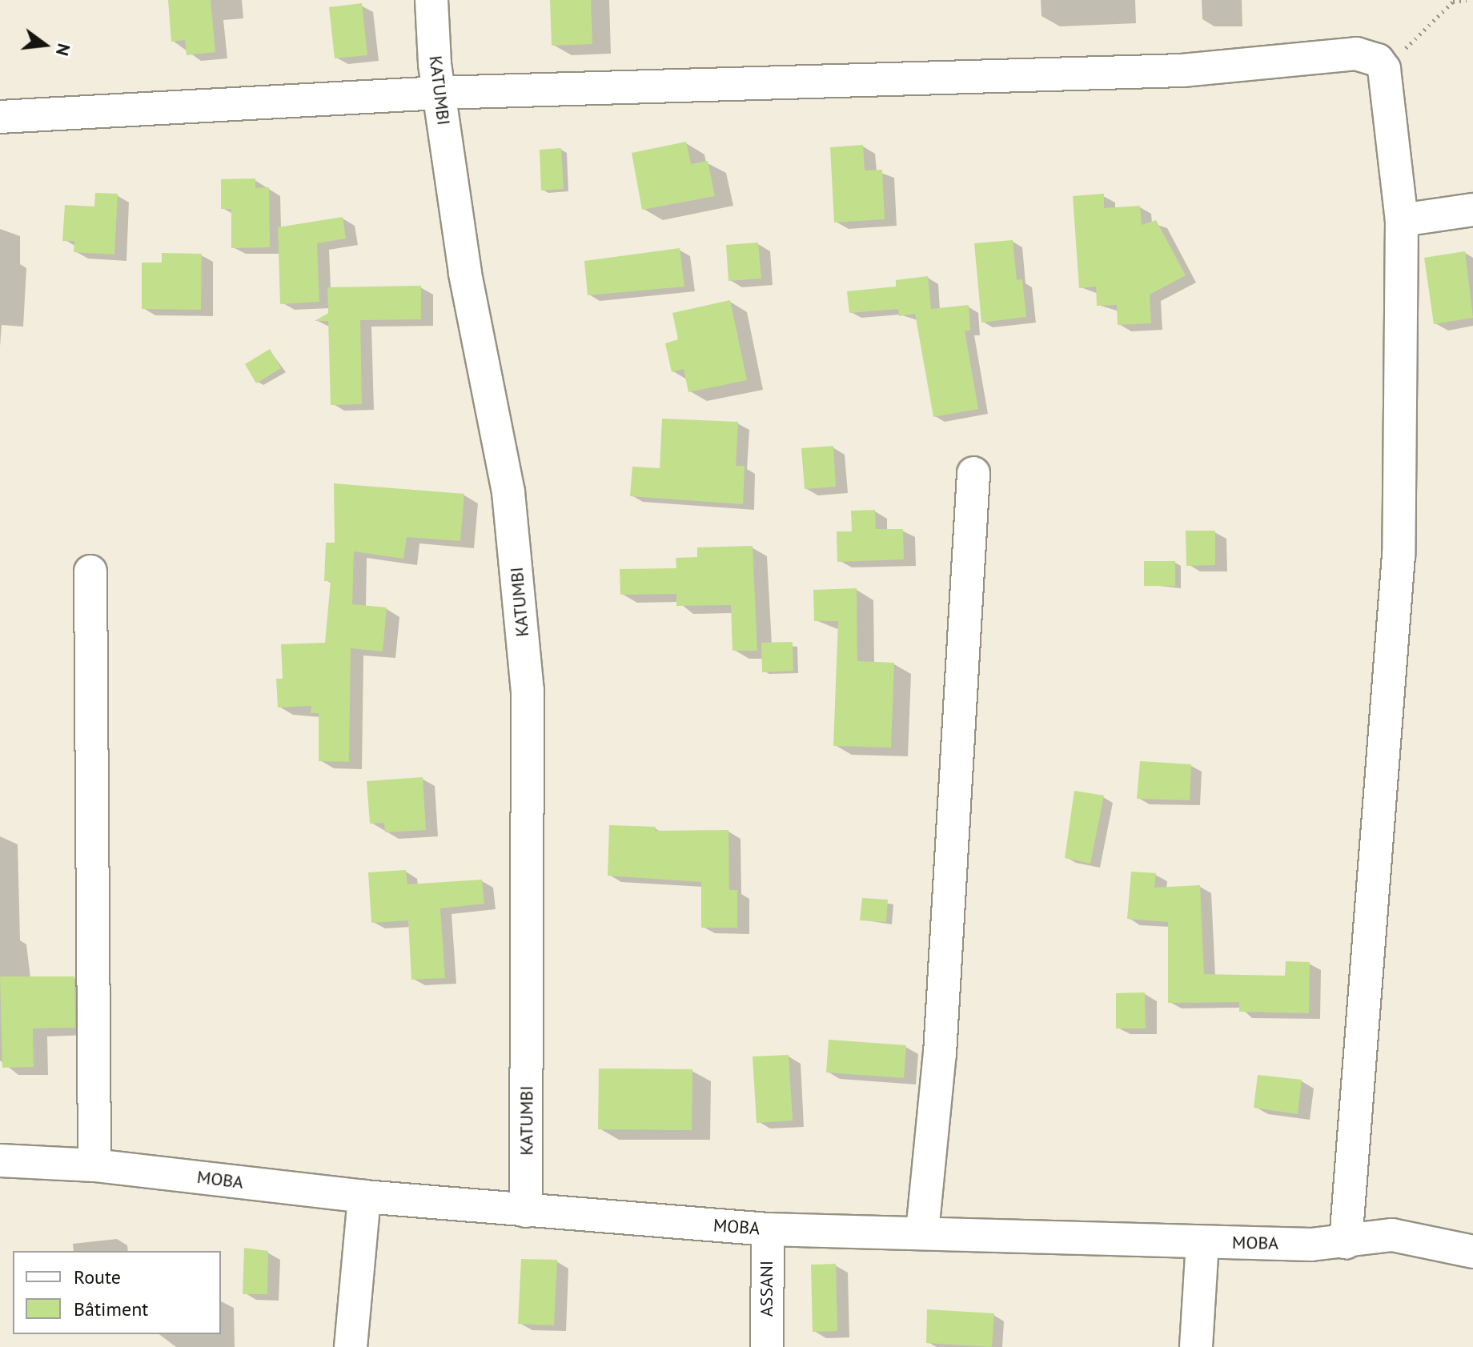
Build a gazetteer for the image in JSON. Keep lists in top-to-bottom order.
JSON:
{
  "streets": {
    "street": ["KATUMBI", "MOBA", "ASSANI"]
  },
  "crossings": [
    ["KATUMBI", "MOBA"],
    ["MOBA", "ASSANI"]
  ],
  "legend": ["Route", "Bâtiment"],
  "north": "right"
}
